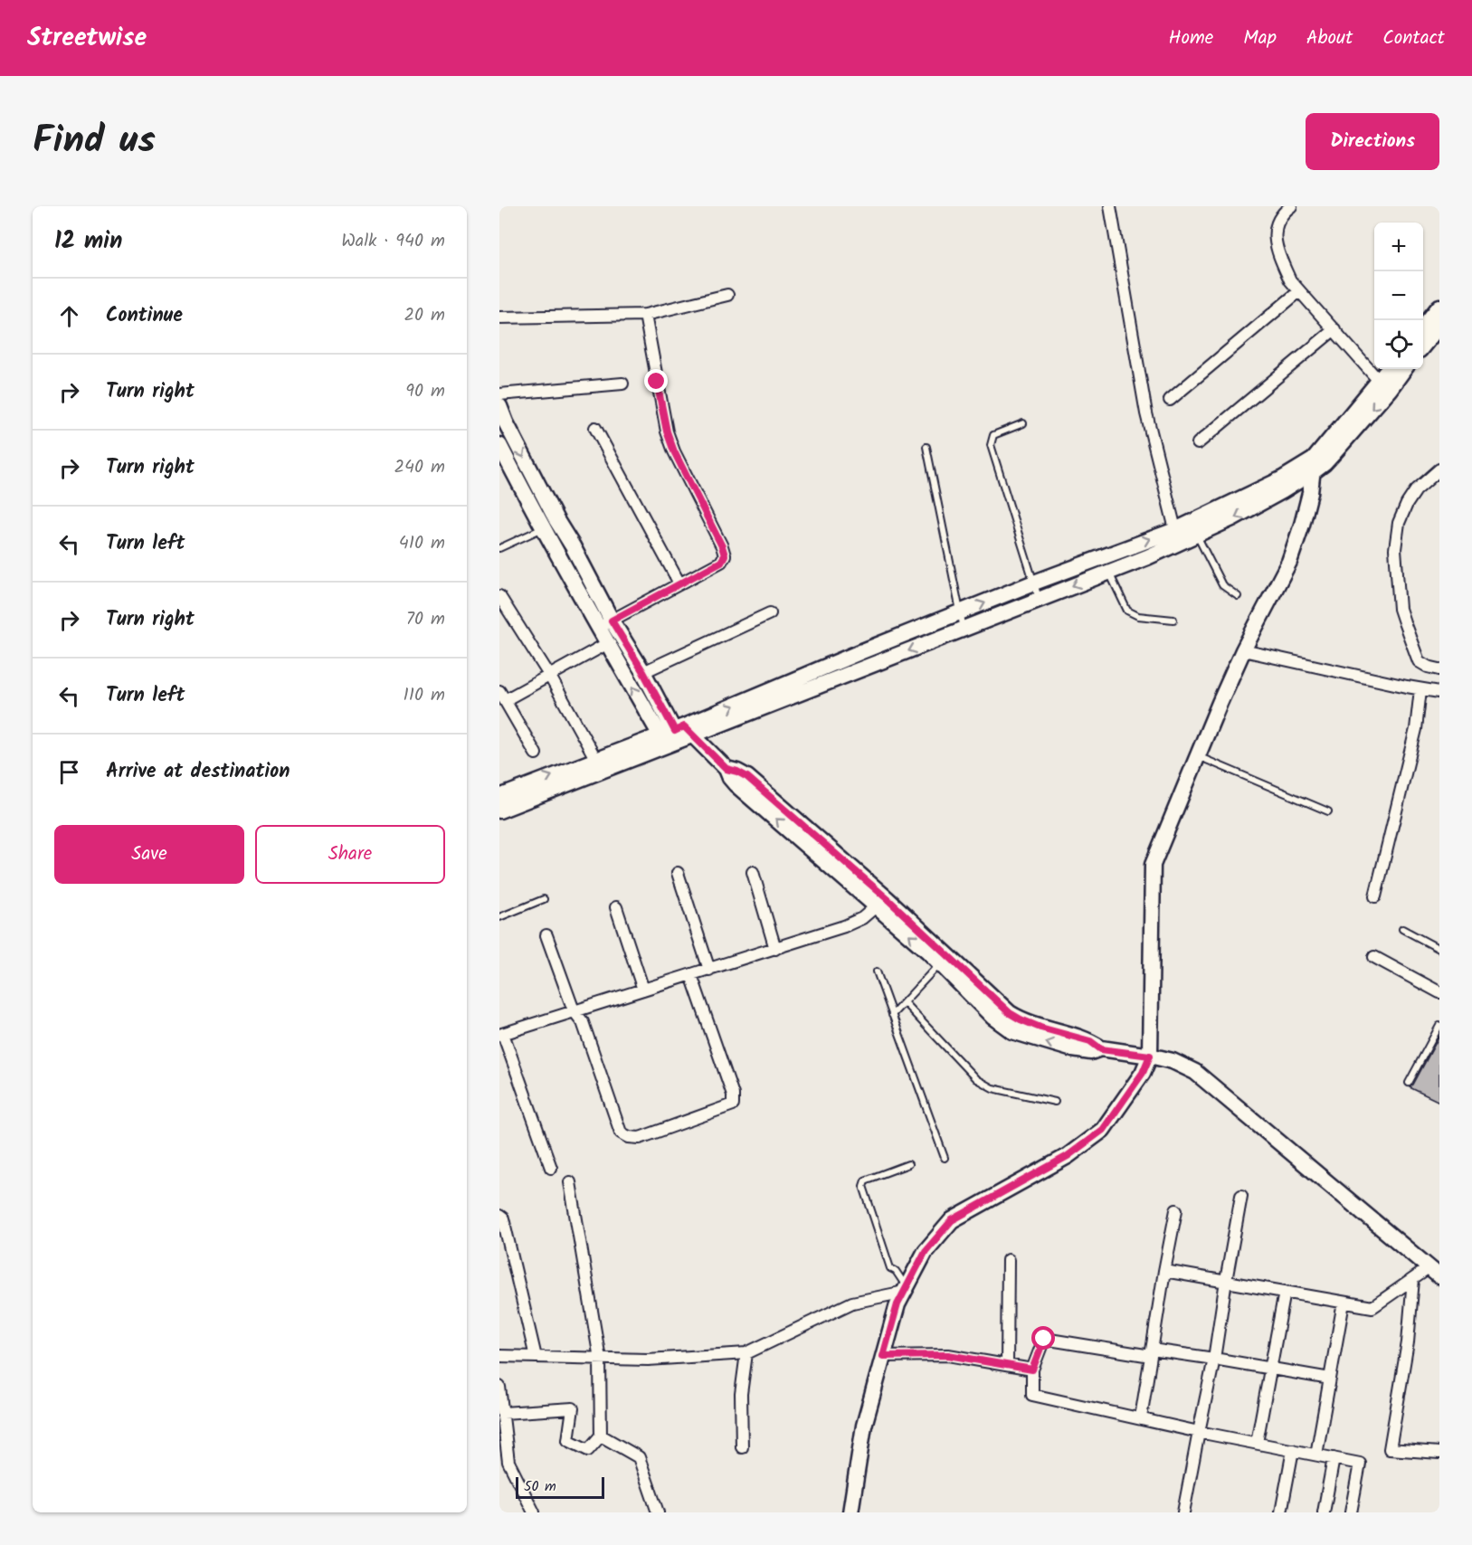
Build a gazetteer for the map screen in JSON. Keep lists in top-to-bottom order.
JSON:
{
  "scale_bar": "50 m",
  "page": {
    "header": "Streetwise",
    "nav": [
      "Home",
      "Map",
      "About",
      "Contact"
    ],
    "title": "Find us",
    "buttons": [
      "Directions",
      ["Save", "Share"]
    ],
    "heading": ["12 min", "Walk · 940 m"],
    "map_buttons": ["+", "−"],
    "list": [
      ["Continue", "20 m"],
      ["Turn right", "90 m"],
      ["Turn right", "240 m"],
      ["Turn left", "410 m"],
      ["Turn right", "70 m"],
      ["Turn left", "110 m"],
      "Arrive at destination"
    ],
    "scale": "50 m"
  }
}
